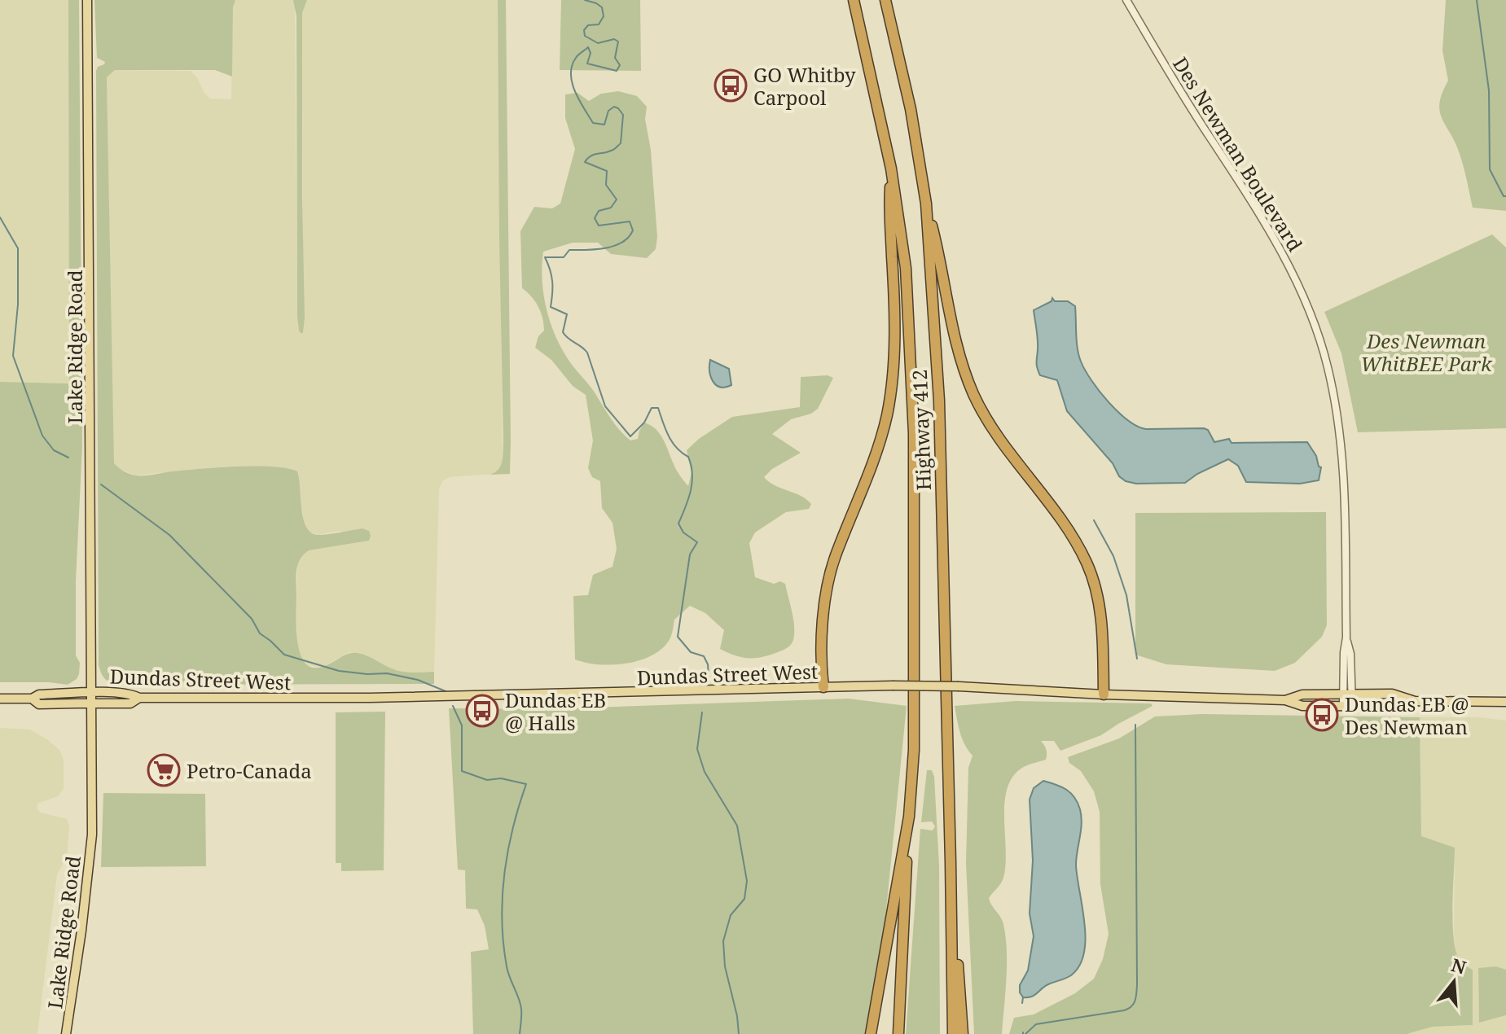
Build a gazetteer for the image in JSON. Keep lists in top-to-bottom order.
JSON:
{
  "streets": {
    "highway": ["Highway 412"],
    "main road": ["Lake Ridge Road", "Dundas Street West"],
    "street": ["Des Newman Boulevard"]
  },
  "crossings": [
    ["Des Newman Boulevard", "Dundas Street West"],
    ["Lake Ridge Road", "Dundas Street West"]
  ],
  "parks": ["Des Newman WhitBEE Park"],
  "places": {
    "bus stop": ["GO Whitby Carpool", "Dundas EB @ Halls", "Dundas EB @ Des Newman"],
    "supermarket": ["Petro-Canada"]
  },
  "north": "top"
}
